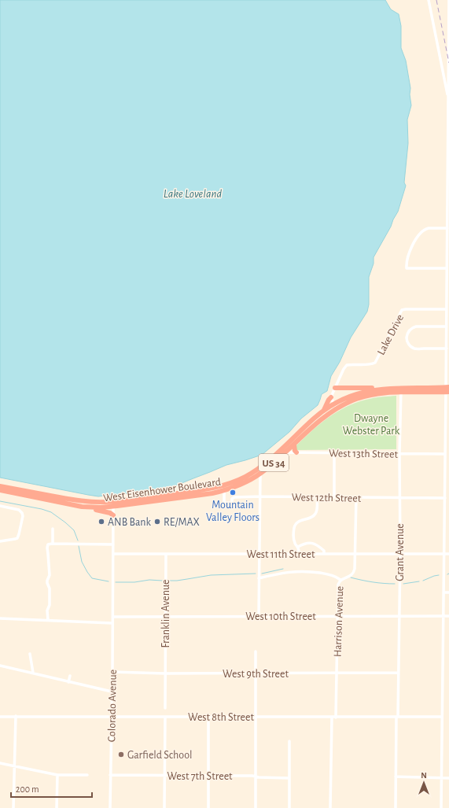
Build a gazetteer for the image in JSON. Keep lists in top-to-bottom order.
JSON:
{
  "streets": {
    "highway": ["US 34", "West Eisenhower Boulevard"],
    "street": [
      "Lake Drive",
      "West 13th Street",
      "West 12th Street",
      "Grant Avenue",
      "West 11th Street",
      "Franklin Avenue",
      "West 10th Street",
      "Harrison Avenue",
      "West 9th Street",
      "Colorado Avenue",
      "West 8th Street",
      "West 7th Street"
    ]
  },
  "crossings": [
    ["West 13th Street", "West Eisenhower Boulevard"],
    ["West 13th Street", "Grant Avenue"],
    ["West Eisenhower Boulevard", "West 12th Street"],
    ["West Eisenhower Boulevard", "Grant Avenue"],
    ["West 12th Street", "Grant Avenue"],
    ["West 12th Street", "Harrison Avenue"],
    ["Grant Avenue", "West 11th Street"],
    ["Grant Avenue", "West 10th Street"],
    ["Grant Avenue", "West 9th Street"],
    ["Grant Avenue", "West 8th Street"],
    ["West 11th Street", "Franklin Avenue"],
    ["West 11th Street", "Harrison Avenue"],
    ["Franklin Avenue", "West 10th Street"],
    ["Franklin Avenue", "West 9th Street"],
    ["West 10th Street", "Harrison Avenue"],
    ["West 10th Street", "Colorado Avenue"],
    ["Harrison Avenue", "West 9th Street"],
    ["Harrison Avenue", "West 8th Street"],
    ["West 9th Street", "Colorado Avenue"],
    ["Colorado Avenue", "West 8th Street"],
    ["Colorado Avenue", "West 7th Street"]
  ],
  "water": ["Lake Loveland"],
  "parks": ["Dwayne Webster Park"],
  "places": [
    "Mountain Valley Floors",
    "ANB Bank",
    "RE/MAX",
    "Garfield School"
  ],
  "scale_bar": "200 m",
  "north": "top"
}
